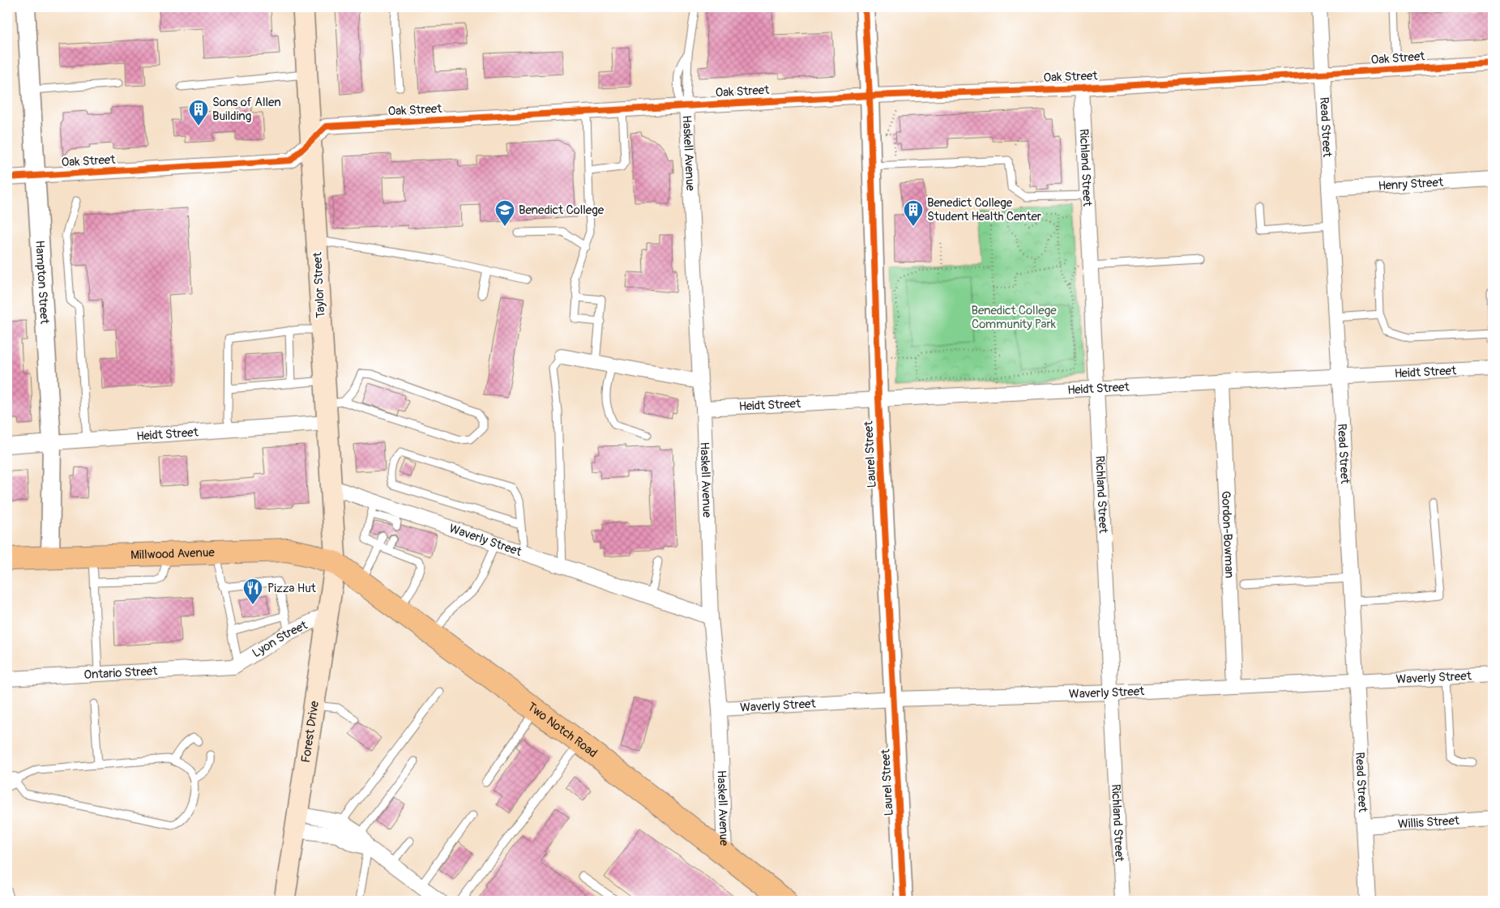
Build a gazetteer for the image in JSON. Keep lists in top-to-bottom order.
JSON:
{
  "streets": {
    "main road": [
      "Taylor Street",
      "Millwood Avenue",
      "Two Notch Road",
      "Forest Drive"
    ],
    "street": [
      "Oak Street",
      "Read Street",
      "Haskell Avenue",
      "Richland Street",
      "Henry Street",
      "Hampton Street",
      "Heidt Street",
      "Laurel Street",
      "Gordon-Bowman",
      "Waverly Street",
      "Lyon Street",
      "Ontario Street",
      "Willis Street"
    ]
  },
  "crossings": [
    ["Oak Street", "Read Street"],
    ["Oak Street", "Haskell Avenue"],
    ["Oak Street", "Richland Street"],
    ["Oak Street", "Hampton Street"],
    ["Oak Street", "Taylor Street"],
    ["Oak Street", "Laurel Street"],
    ["Read Street", "Henry Street"],
    ["Read Street", "Heidt Street"],
    ["Read Street", "Waverly Street"],
    ["Read Street", "Willis Street"],
    ["Haskell Avenue", "Heidt Street"],
    ["Haskell Avenue", "Waverly Street"],
    ["Haskell Avenue", "Two Notch Road"],
    ["Richland Street", "Heidt Street"],
    ["Richland Street", "Waverly Street"],
    ["Hampton Street", "Heidt Street"],
    ["Hampton Street", "Millwood Avenue"],
    ["Taylor Street", "Heidt Street"],
    ["Taylor Street", "Waverly Street"],
    ["Taylor Street", "Millwood Avenue"],
    ["Taylor Street", "Two Notch Road"],
    ["Taylor Street", "Forest Drive"],
    ["Heidt Street", "Laurel Street"],
    ["Heidt Street", "Gordon-Bowman"],
    ["Laurel Street", "Waverly Street"],
    ["Gordon-Bowman", "Waverly Street"],
    ["Millwood Avenue", "Two Notch Road"],
    ["Millwood Avenue", "Forest Drive"],
    ["Lyon Street", "Ontario Street"],
    ["Lyon Street", "Forest Drive"],
    ["Two Notch Road", "Forest Drive"]
  ],
  "parks": ["Benedict College Community Park"],
  "places": {
    "building": ["Sons of Allen Building", "Benedict College Student Health Center"],
    "school or university": ["Benedict College"],
    "restaurant": ["Pizza Hut"]
  }
}
